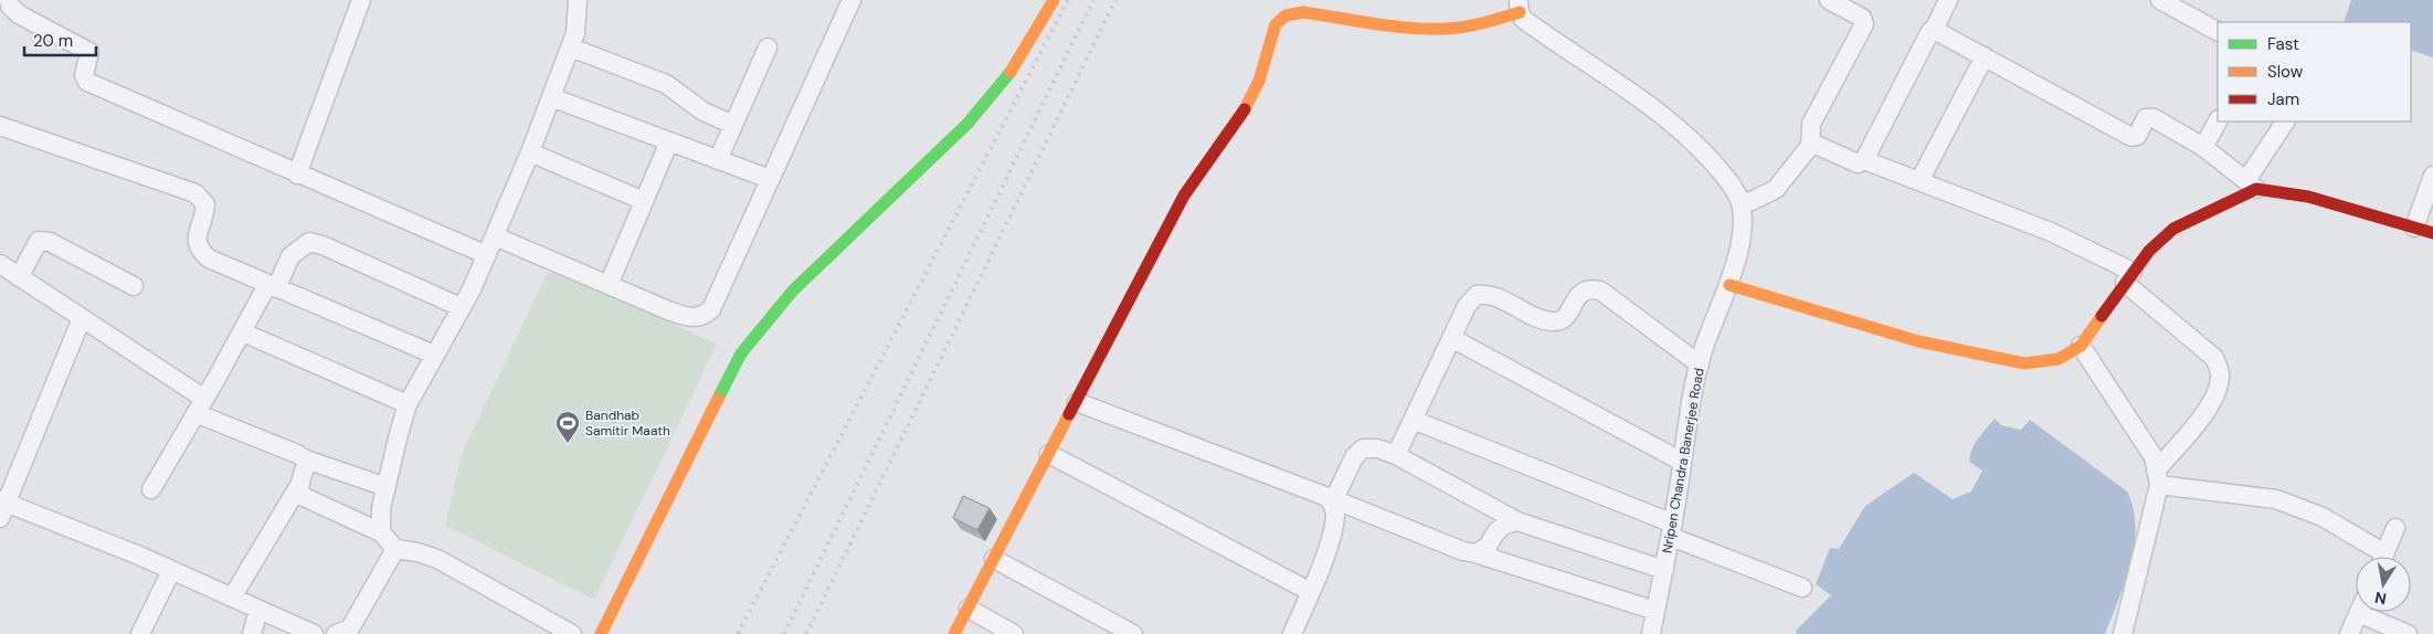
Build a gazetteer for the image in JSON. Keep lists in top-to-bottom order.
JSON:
{
  "streets": {
    "street": ["Nripen Chandra Banerjee Road"]
  },
  "places": {
    "sports": ["Bandhab Samitir Maath"]
  },
  "legend": ["Fast", "Slow", "Jam"],
  "scale_bar": "20 m",
  "north": "bottom"
}
